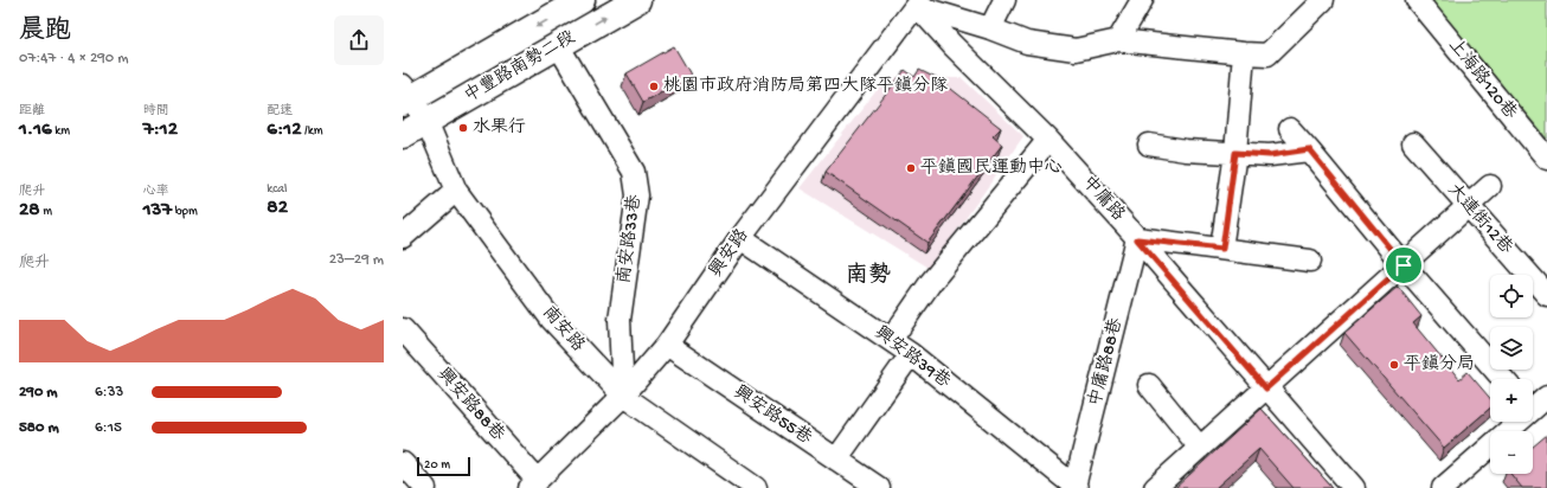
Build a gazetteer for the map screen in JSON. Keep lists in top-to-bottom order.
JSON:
{
  "streets": {
    "main road": ["中豐路南勢二段"],
    "street": [
      "上海路120巷",
      "中庸路",
      "大連街12巷",
      "南安路33巷",
      "興安路",
      "南安路",
      "興安路39巷",
      "中庸路88巷",
      "興安路88巷",
      "興安路55巷"
    ]
  },
  "crossings": [
    ["中豐路南勢二段", "南安路33巷"],
    ["中豐路南勢二段", "南安路"],
    ["中庸路", "興安路"],
    ["中庸路", "中庸路88巷"],
    ["南安路33巷", "興安路"],
    ["南安路33巷", "南安路"],
    ["興安路", "南安路"],
    ["興安路", "興安路39巷"],
    ["興安路", "興安路88巷"],
    ["興安路", "興安路55巷"],
    ["興安路39巷", "中庸路88巷"]
  ],
  "districts": ["南勢"],
  "places": [
    "桃園市政府消防局第四大隊平鎮分隊",
    "水果行",
    "平鎮國民運動中心",
    "平鎮分局"
  ],
  "scale_bar": "20 m",
  "page": {
    "heading": ["晨跑", "07:47 · 4 × 290 m"],
    "stats": [
      ["距離", "1.16 km"],
      ["時間", "7:12"],
      ["配速", "6:12 /km"],
      ["爬升", "28 m"],
      ["心率", "137 bpm"],
      ["kcal", "82"]
    ],
    "chart": ["爬升", "23–29 m"],
    "map_buttons": ["+", "−"],
    "list": [
      {
        "name": "290 m",
        "note": "6:33"
      },
      {
        "name": "580 m",
        "note": "6:15"
      }
    ],
    "scale": "20 m"
  }
}
